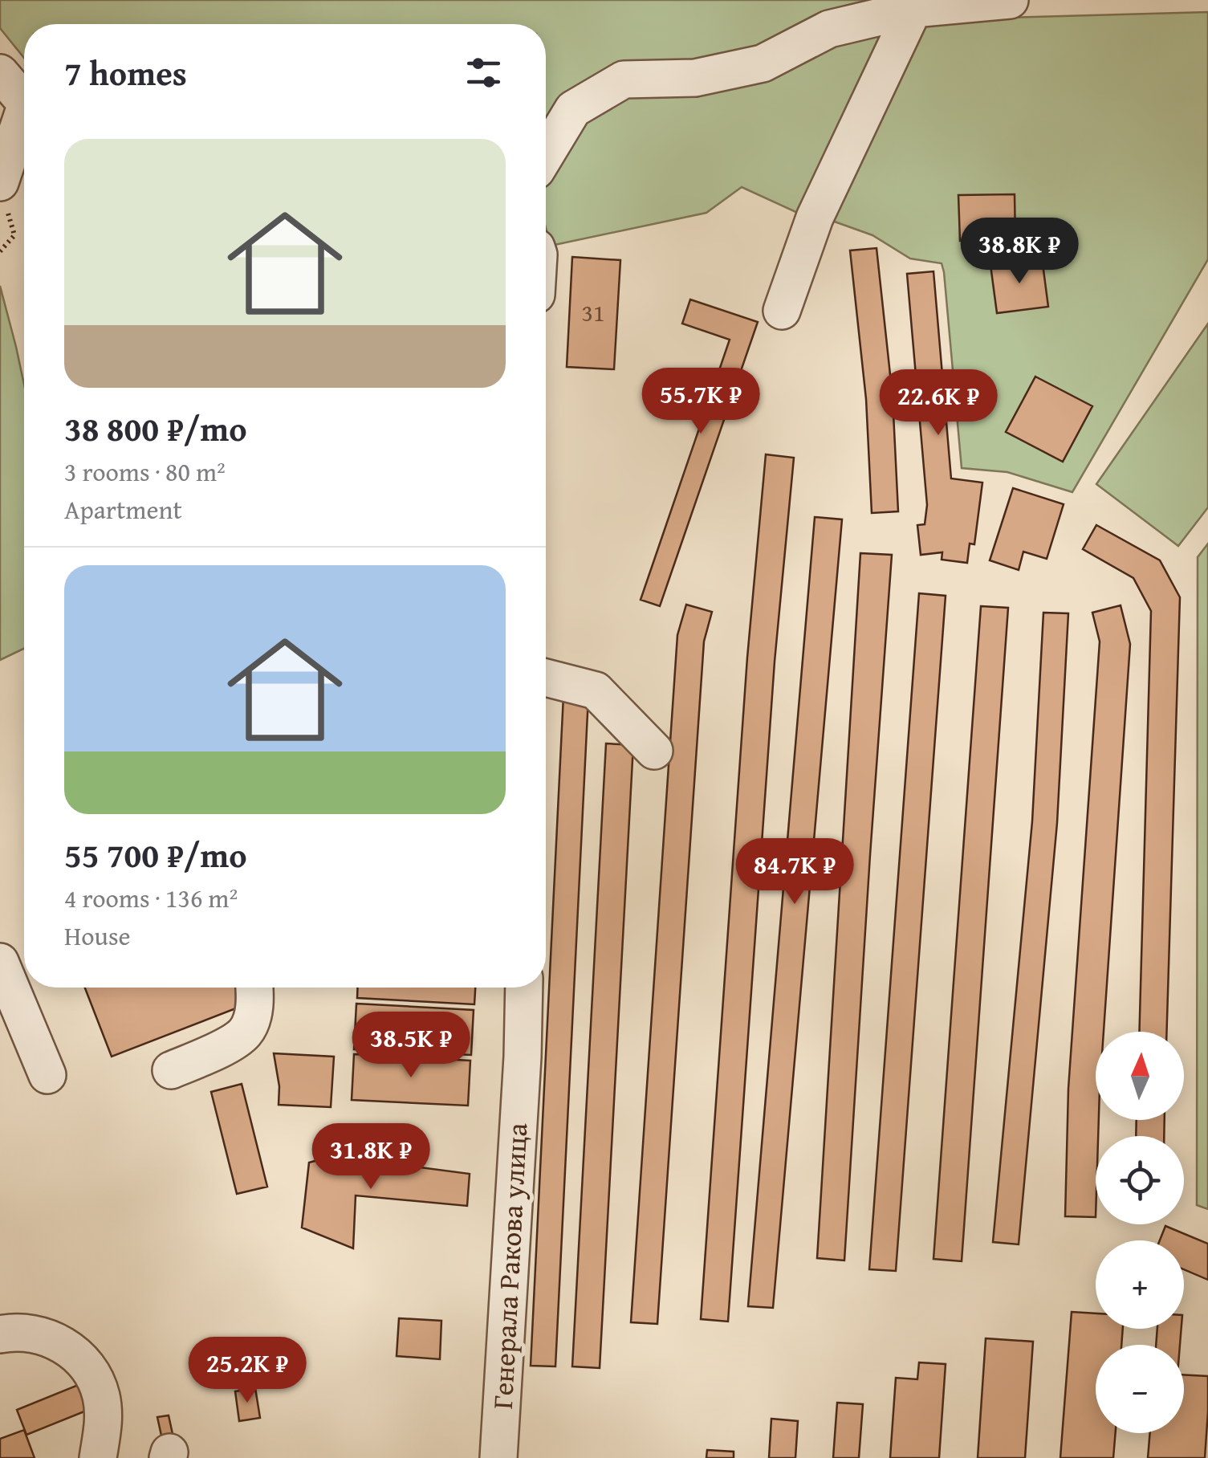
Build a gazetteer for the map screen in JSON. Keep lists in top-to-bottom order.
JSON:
{
  "streets": {
    "street": ["Генерала Ракова улица"]
  },
  "house_numbers": ["31"],
  "north": "top",
  "page": {
    "heading": "7 homes",
    "list": [
      {
        "name": "38 800 ₽/mo",
        "note": "3 rooms · 80 m² · Apartment"
      },
      {
        "name": "55 700 ₽/mo",
        "note": "4 rooms · 136 m² · House"
      }
    ],
    "price": [
      "38.8K ₽",
      "55.7K ₽",
      "22.6K ₽",
      "84.7K ₽",
      "38.5K ₽",
      "31.8K ₽",
      "25.2K ₽"
    ],
    "map_buttons": ["+", "−"]
  }
}
